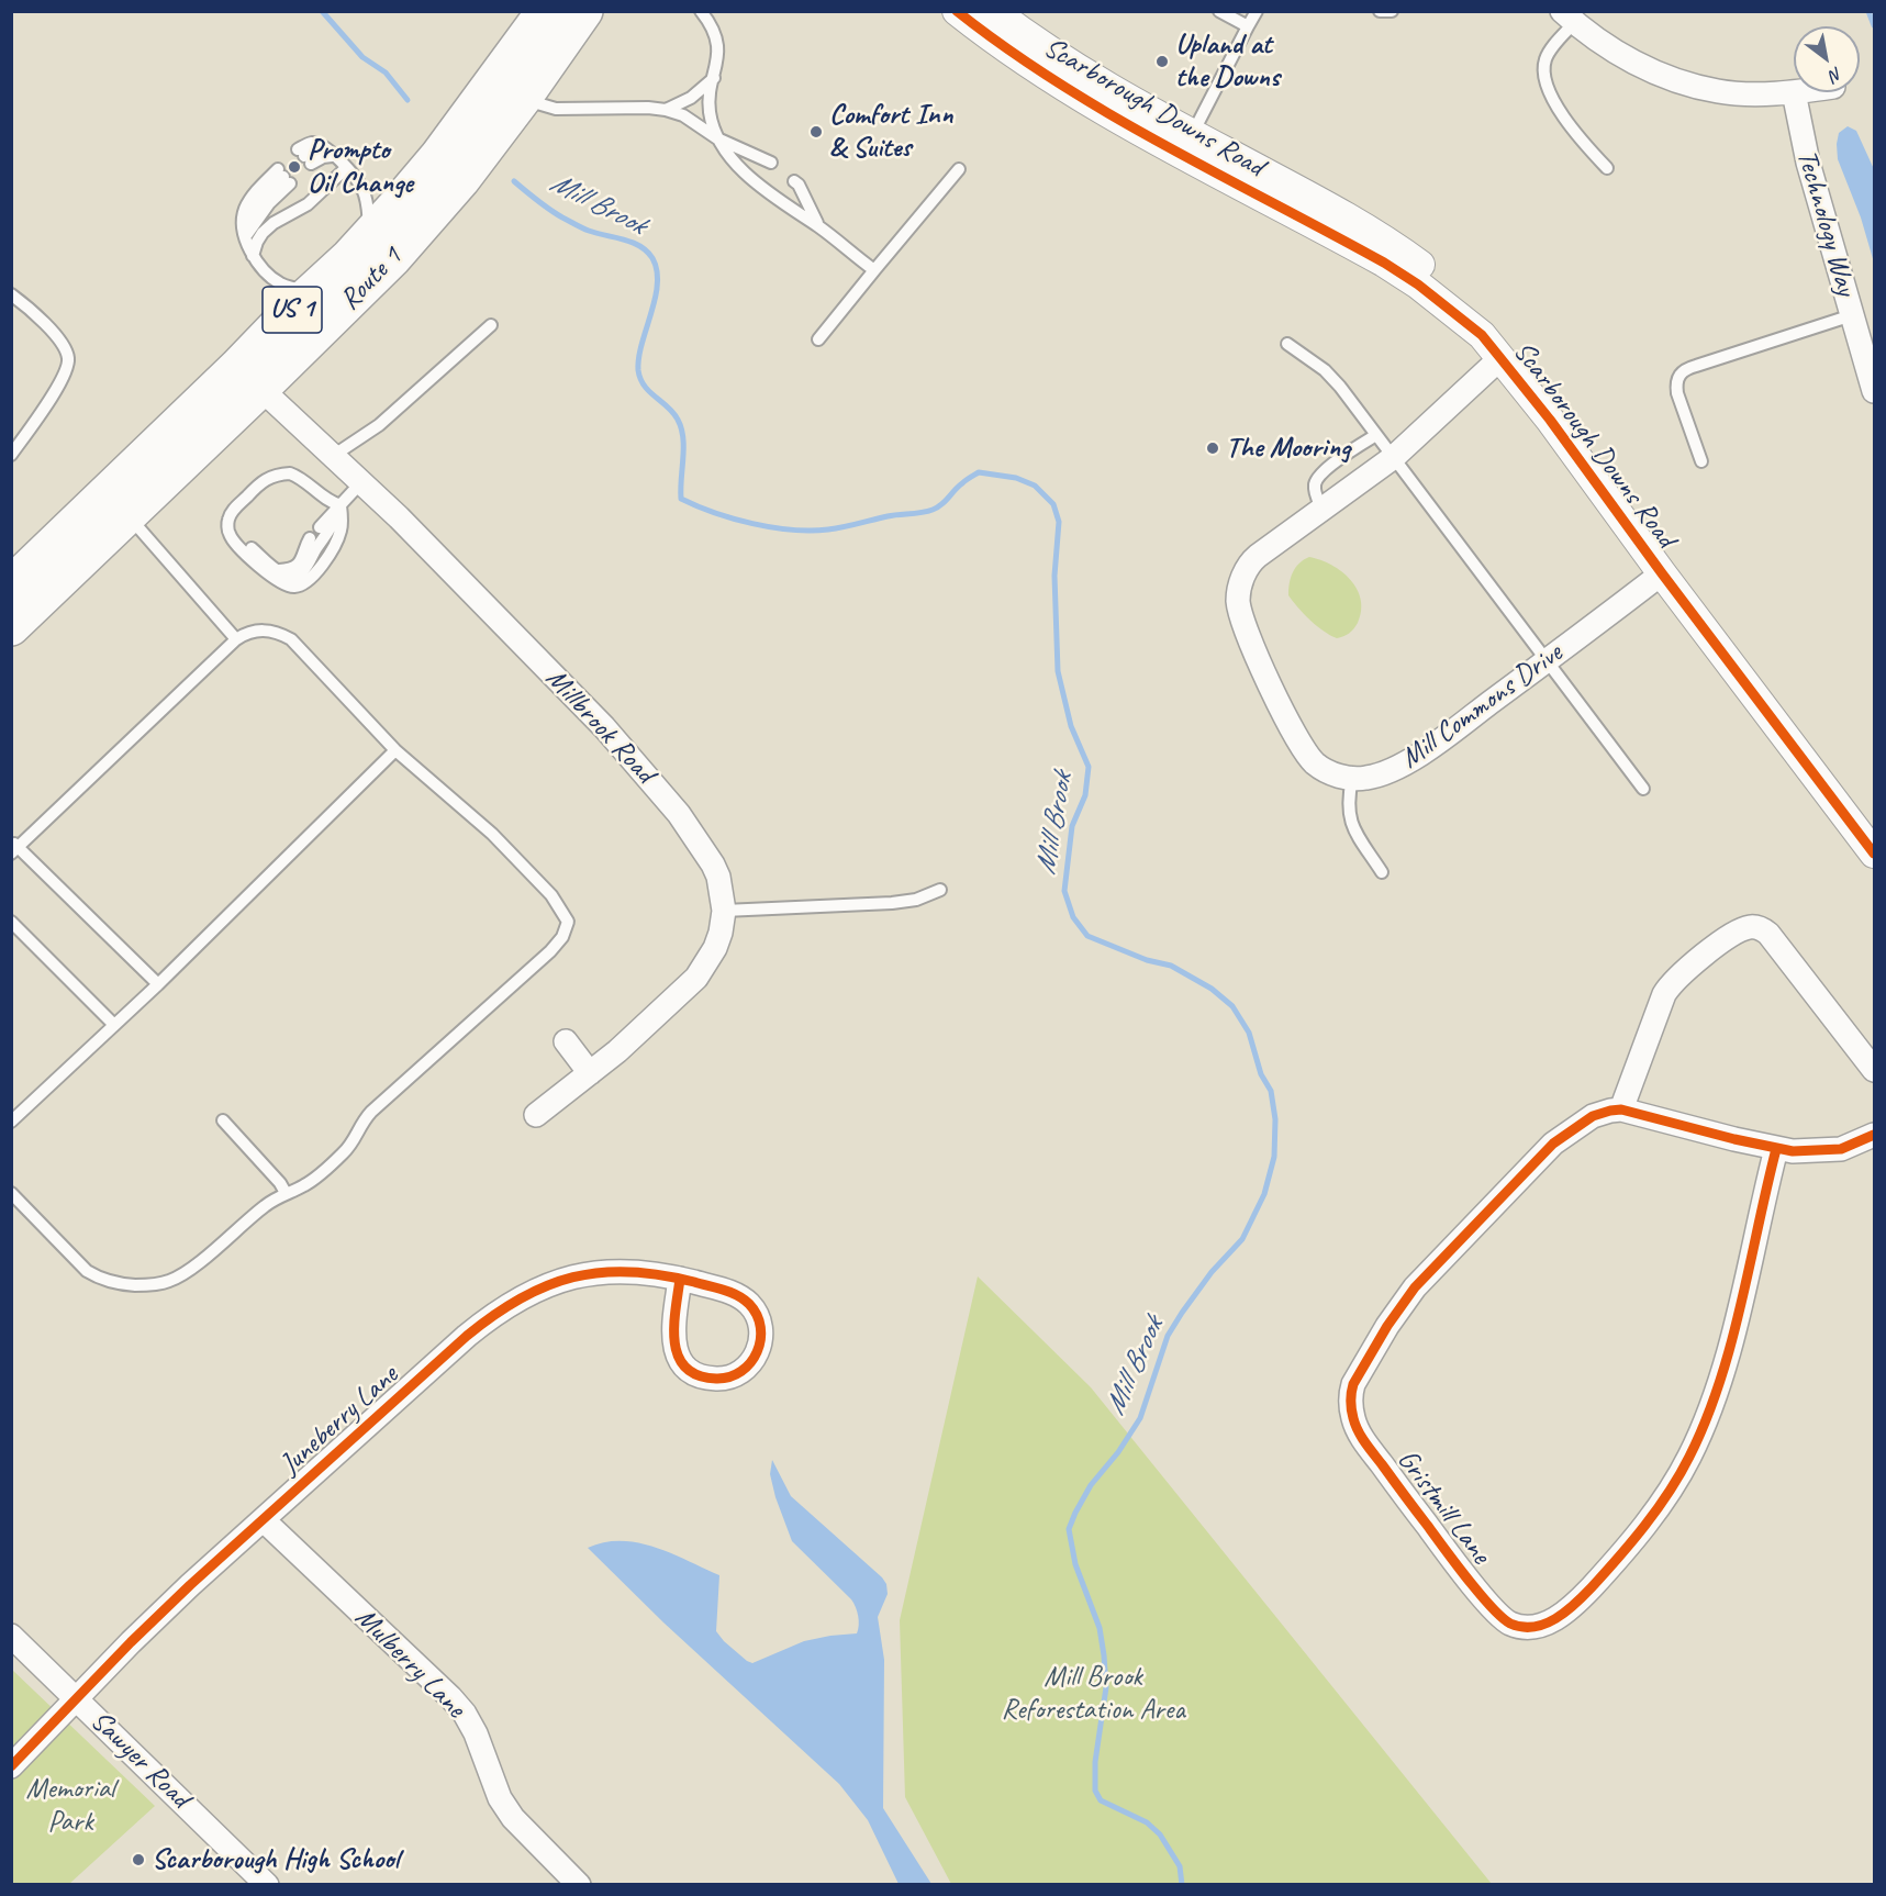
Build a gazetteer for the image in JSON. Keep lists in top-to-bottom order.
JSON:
{
  "streets": {
    "main road": ["Route 1", "US 1"],
    "street": [
      "Scarborough Downs Road",
      "Technology Way",
      "Mill Commons Drive",
      "Millbrook Road",
      "Juneberry Lane",
      "Gristmill Lane",
      "Mulberry Lane",
      "Sawyer Road"
    ]
  },
  "crossings": [
    ["Scarborough Downs Road", "Mill Commons Drive"],
    ["Route 1", "Millbrook Road"],
    ["Juneberry Lane", "Mulberry Lane"],
    ["Juneberry Lane", "Sawyer Road"]
  ],
  "water": ["Mill Brook"],
  "parks": ["Mill Brook Reforestation Area", "Memorial Park"],
  "places": [
    "Upland at the Downs",
    "Comfort Inn & Suites",
    "Prompto Oil Change",
    "The Mooring",
    "Scarborough High School"
  ],
  "north": "bottom right"
}
